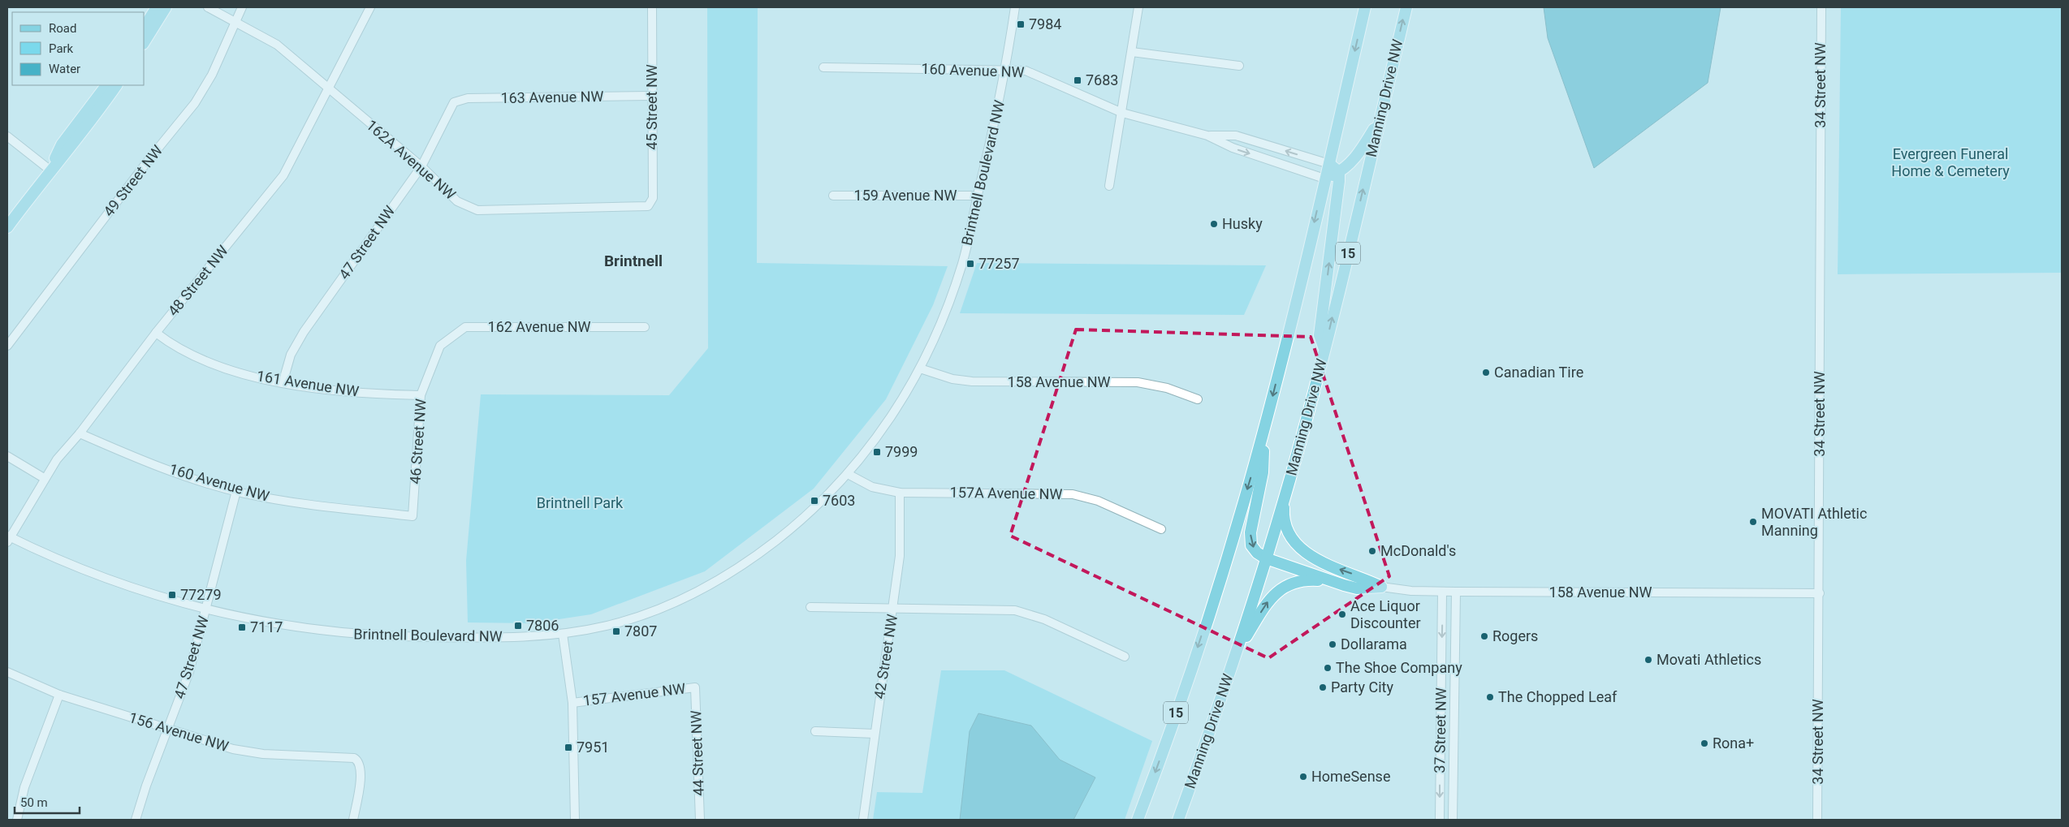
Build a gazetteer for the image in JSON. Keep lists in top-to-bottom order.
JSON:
{
  "streets": {
    "main road": ["Manning Drive NW", "15"],
    "street": [
      "160 Avenue NW",
      "34 Street NW",
      "163 Avenue NW",
      "45 Street NW",
      "162A Avenue NW",
      "Brintnell Boulevard NW",
      "49 Street NW",
      "159 Avenue NW",
      "47 Street NW",
      "48 Street NW",
      "162 Avenue NW",
      "158 Avenue NW",
      "161 Avenue NW",
      "46 Street NW",
      "157A Avenue NW",
      "42 Street NW",
      "157 Avenue NW",
      "37 Street NW",
      "156 Avenue NW",
      "44 Street NW"
    ]
  },
  "crossings": [
    ["160 Avenue NW", "Brintnell Boulevard NW"],
    ["160 Avenue NW", "47 Street NW"],
    ["160 Avenue NW", "48 Street NW"],
    ["160 Avenue NW", "46 Street NW"],
    ["34 Street NW", "158 Avenue NW"],
    ["163 Avenue NW", "45 Street NW"],
    ["163 Avenue NW", "47 Street NW"],
    ["45 Street NW", "162A Avenue NW"],
    ["162A Avenue NW", "49 Street NW"],
    ["162A Avenue NW", "47 Street NW"],
    ["162A Avenue NW", "48 Street NW"],
    ["Brintnell Boulevard NW", "159 Avenue NW"],
    ["Brintnell Boulevard NW", "47 Street NW"],
    ["Brintnell Boulevard NW", "48 Street NW"],
    ["Brintnell Boulevard NW", "158 Avenue NW"],
    ["Brintnell Boulevard NW", "157A Avenue NW"],
    ["47 Street NW", "161 Avenue NW"],
    ["47 Street NW", "156 Avenue NW"],
    ["48 Street NW", "161 Avenue NW"],
    ["162 Avenue NW", "46 Street NW"],
    ["158 Avenue NW", "37 Street NW"],
    ["161 Avenue NW", "46 Street NW"],
    ["157A Avenue NW", "42 Street NW"],
    ["157 Avenue NW", "44 Street NW"]
  ],
  "districts": ["Brintnell"],
  "parks": ["Evergreen Funeral Home & Cemetery", "Brintnell Park"],
  "places": {
    "transit": [
      "7984",
      "7683",
      "77257",
      "7999",
      "7603",
      "77279",
      "7806",
      "7117",
      "7807",
      "7951"
    ],
    "other": [
      "Husky",
      "Canadian Tire",
      "MOVATI Athletic Manning",
      "McDonald's",
      "Ace Liquor Discounter",
      "Rogers",
      "Dollarama",
      "Movati Athletics",
      "The Shoe Company",
      "Party City",
      "The Chopped Leaf",
      "Rona+",
      "HomeSense"
    ]
  },
  "legend": ["Road", "Park", "Water"],
  "scale_bar": "50 m"
}
